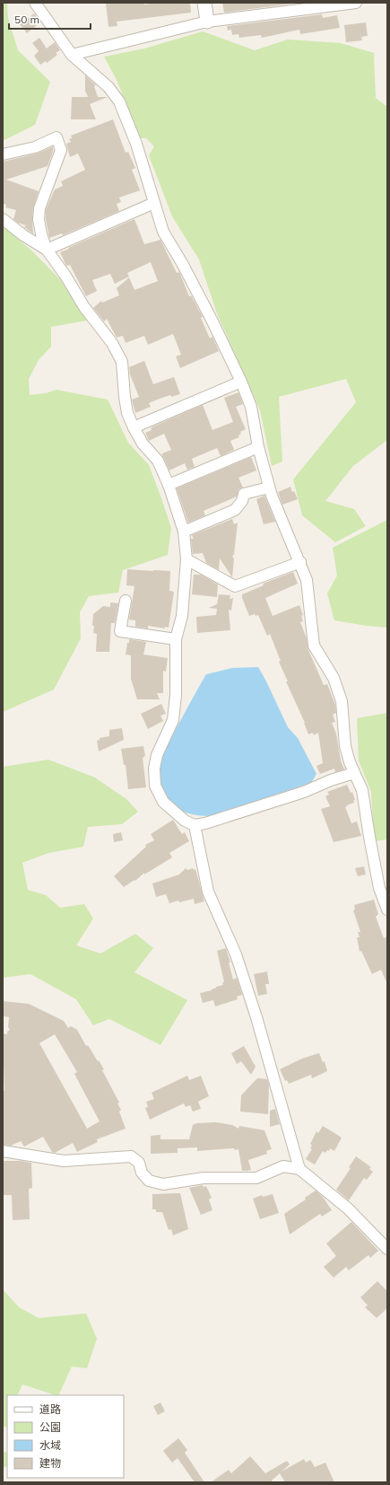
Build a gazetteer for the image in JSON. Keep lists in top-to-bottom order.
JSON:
{
  "legend": [
    "道路",
    "公園",
    "水域",
    "建物"
  ],
  "scale_bar": "50 m"
}
